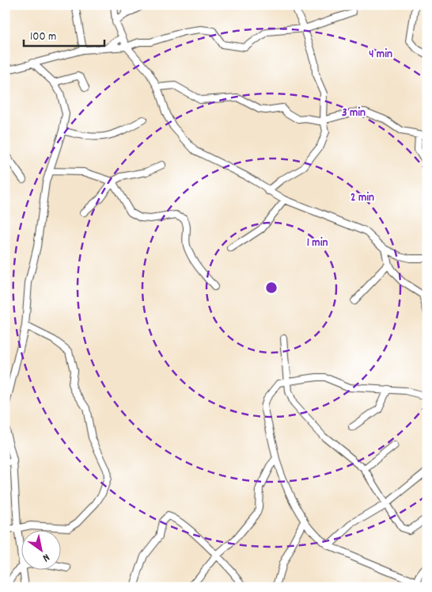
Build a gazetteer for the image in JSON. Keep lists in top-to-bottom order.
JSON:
{
  "scale_bar": "100 m",
  "north": "bottom right",
  "rings": [
    "4 min",
    "3 min",
    "2 min",
    "1 min"
  ]
}
